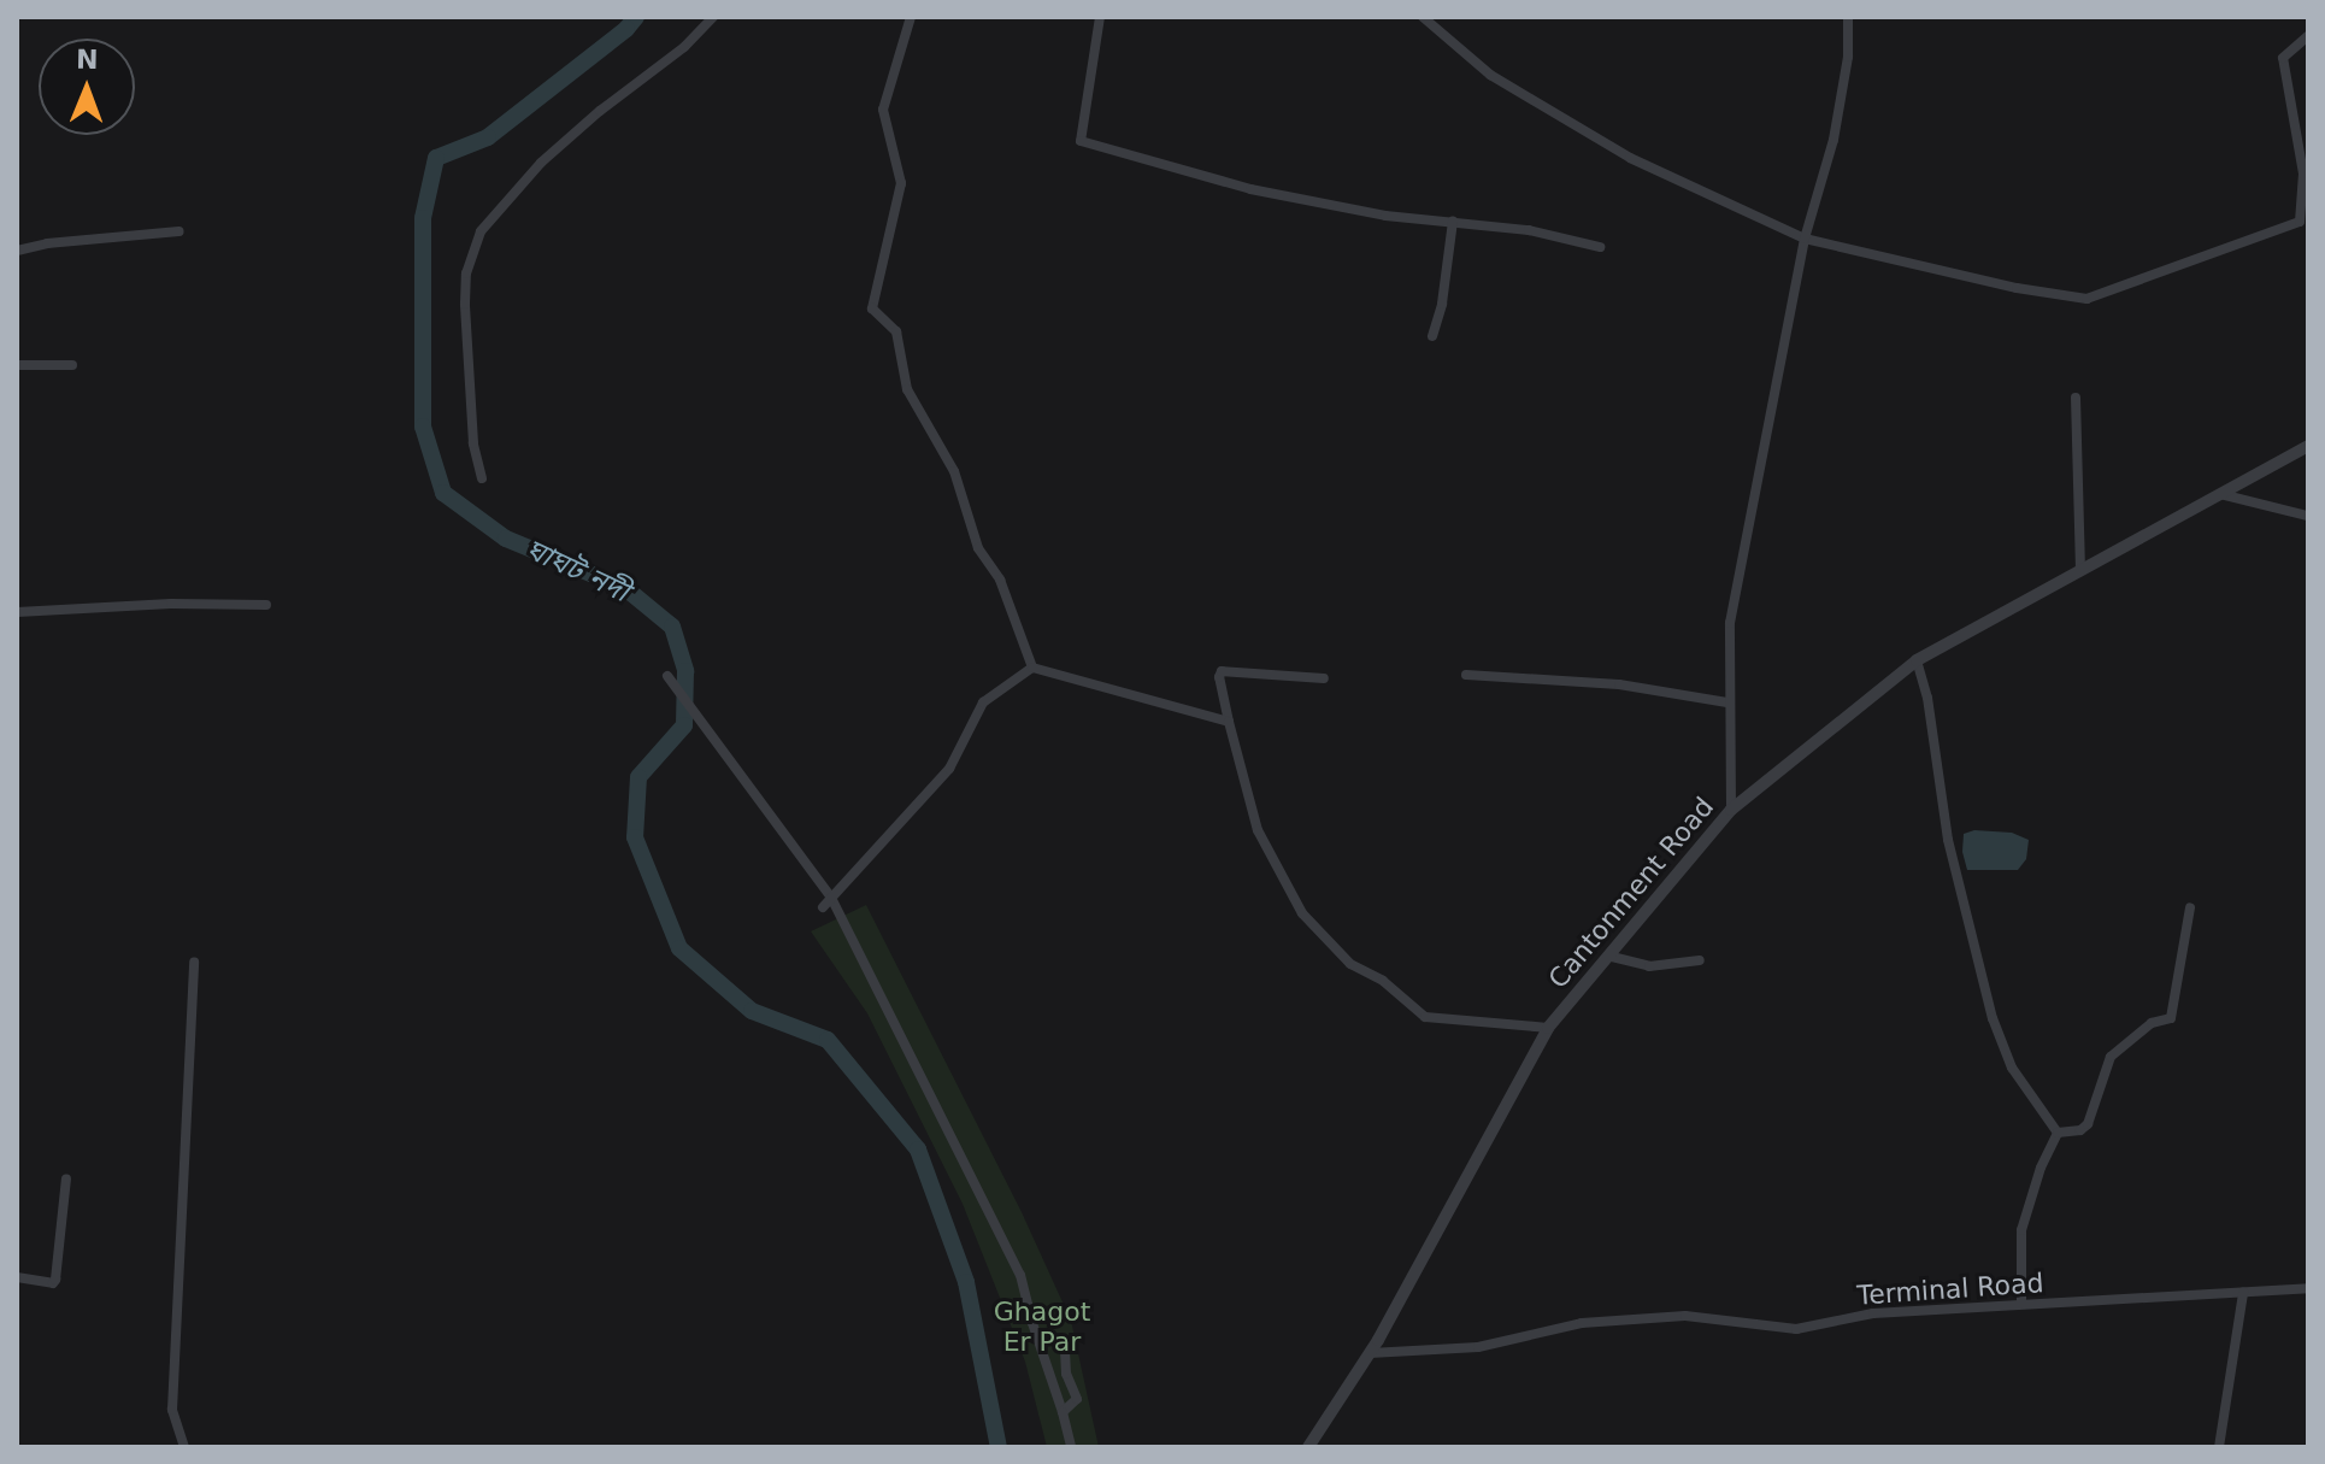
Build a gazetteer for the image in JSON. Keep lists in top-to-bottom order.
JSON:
{
  "streets": {
    "street": ["Cantonment Road", "Terminal Road"]
  },
  "crossings": [
    ["Cantonment Road", "Terminal Road"]
  ],
  "water": ["ঘাঘট নদী"],
  "parks": ["Ghagot Er Par"],
  "north": "top"
}
